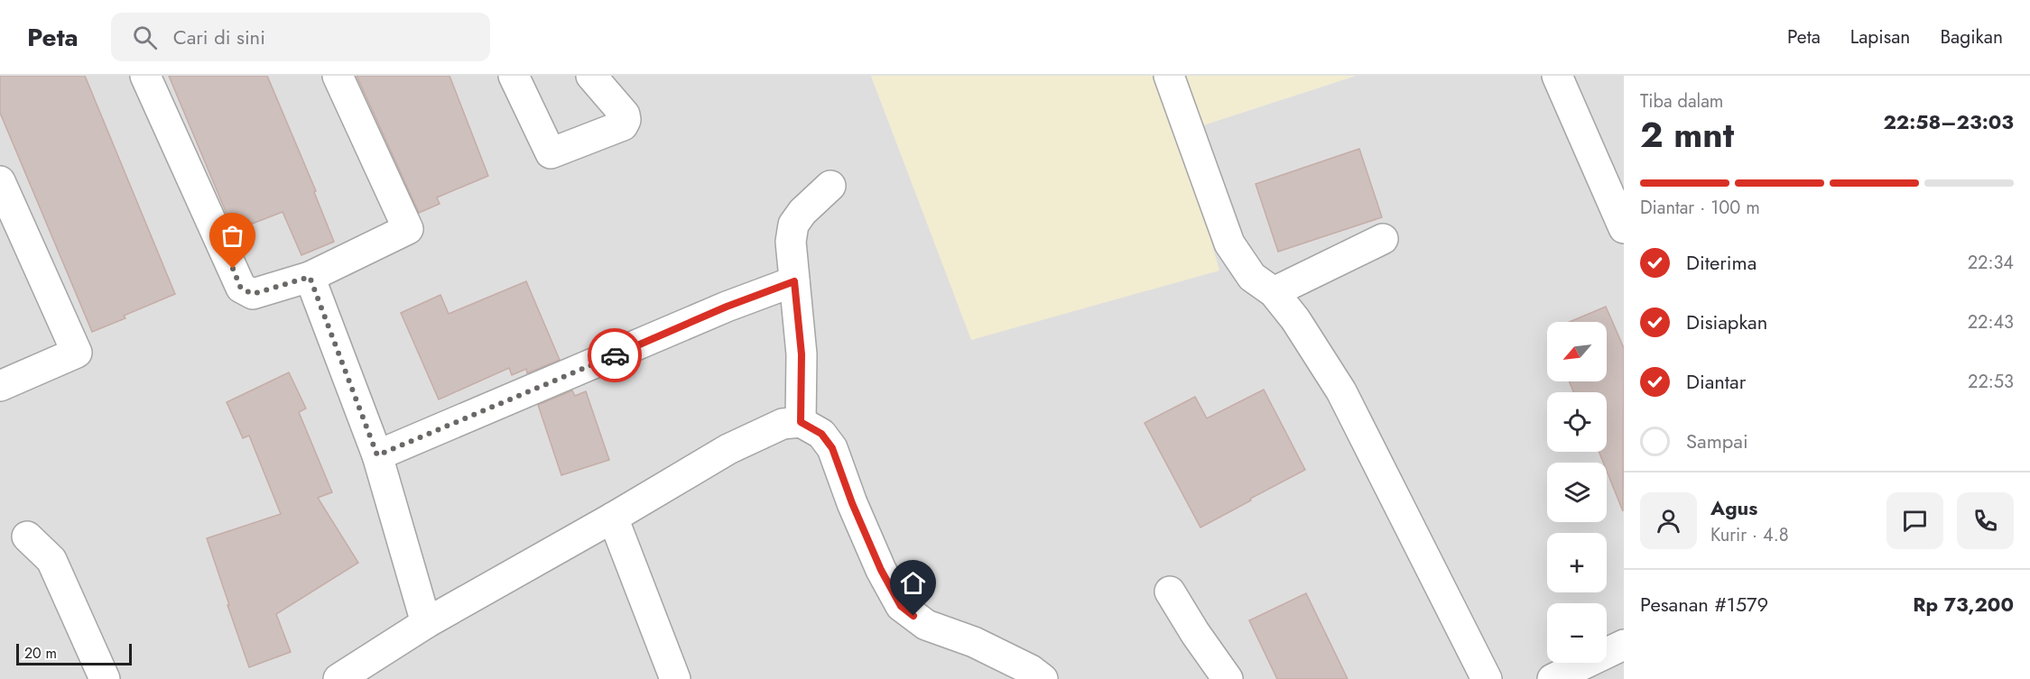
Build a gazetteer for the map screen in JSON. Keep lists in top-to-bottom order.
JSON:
{
  "scale_bar": "20 m",
  "north": "bottom left",
  "page": {
    "header": "Peta",
    "search": "Cari di sini",
    "nav": ["Peta", "Lapisan", "Bagikan"],
    "heading": ["2 mnt", "Tiba dalam", "22:58–23:03"],
    "panel": [
      "Agus",
      "Kurir · 4.8",
      "Pesanan #1579",
      "Rp 73,200"
    ],
    "bar": "Diantar · 100 m",
    "list": [
      ["Diterima", "22:34"],
      ["Disiapkan", "22:43"],
      ["Diantar", "22:53"],
      "Sampai"
    ],
    "map_buttons": ["+", "−"],
    "scale": "20 m"
  }
}
